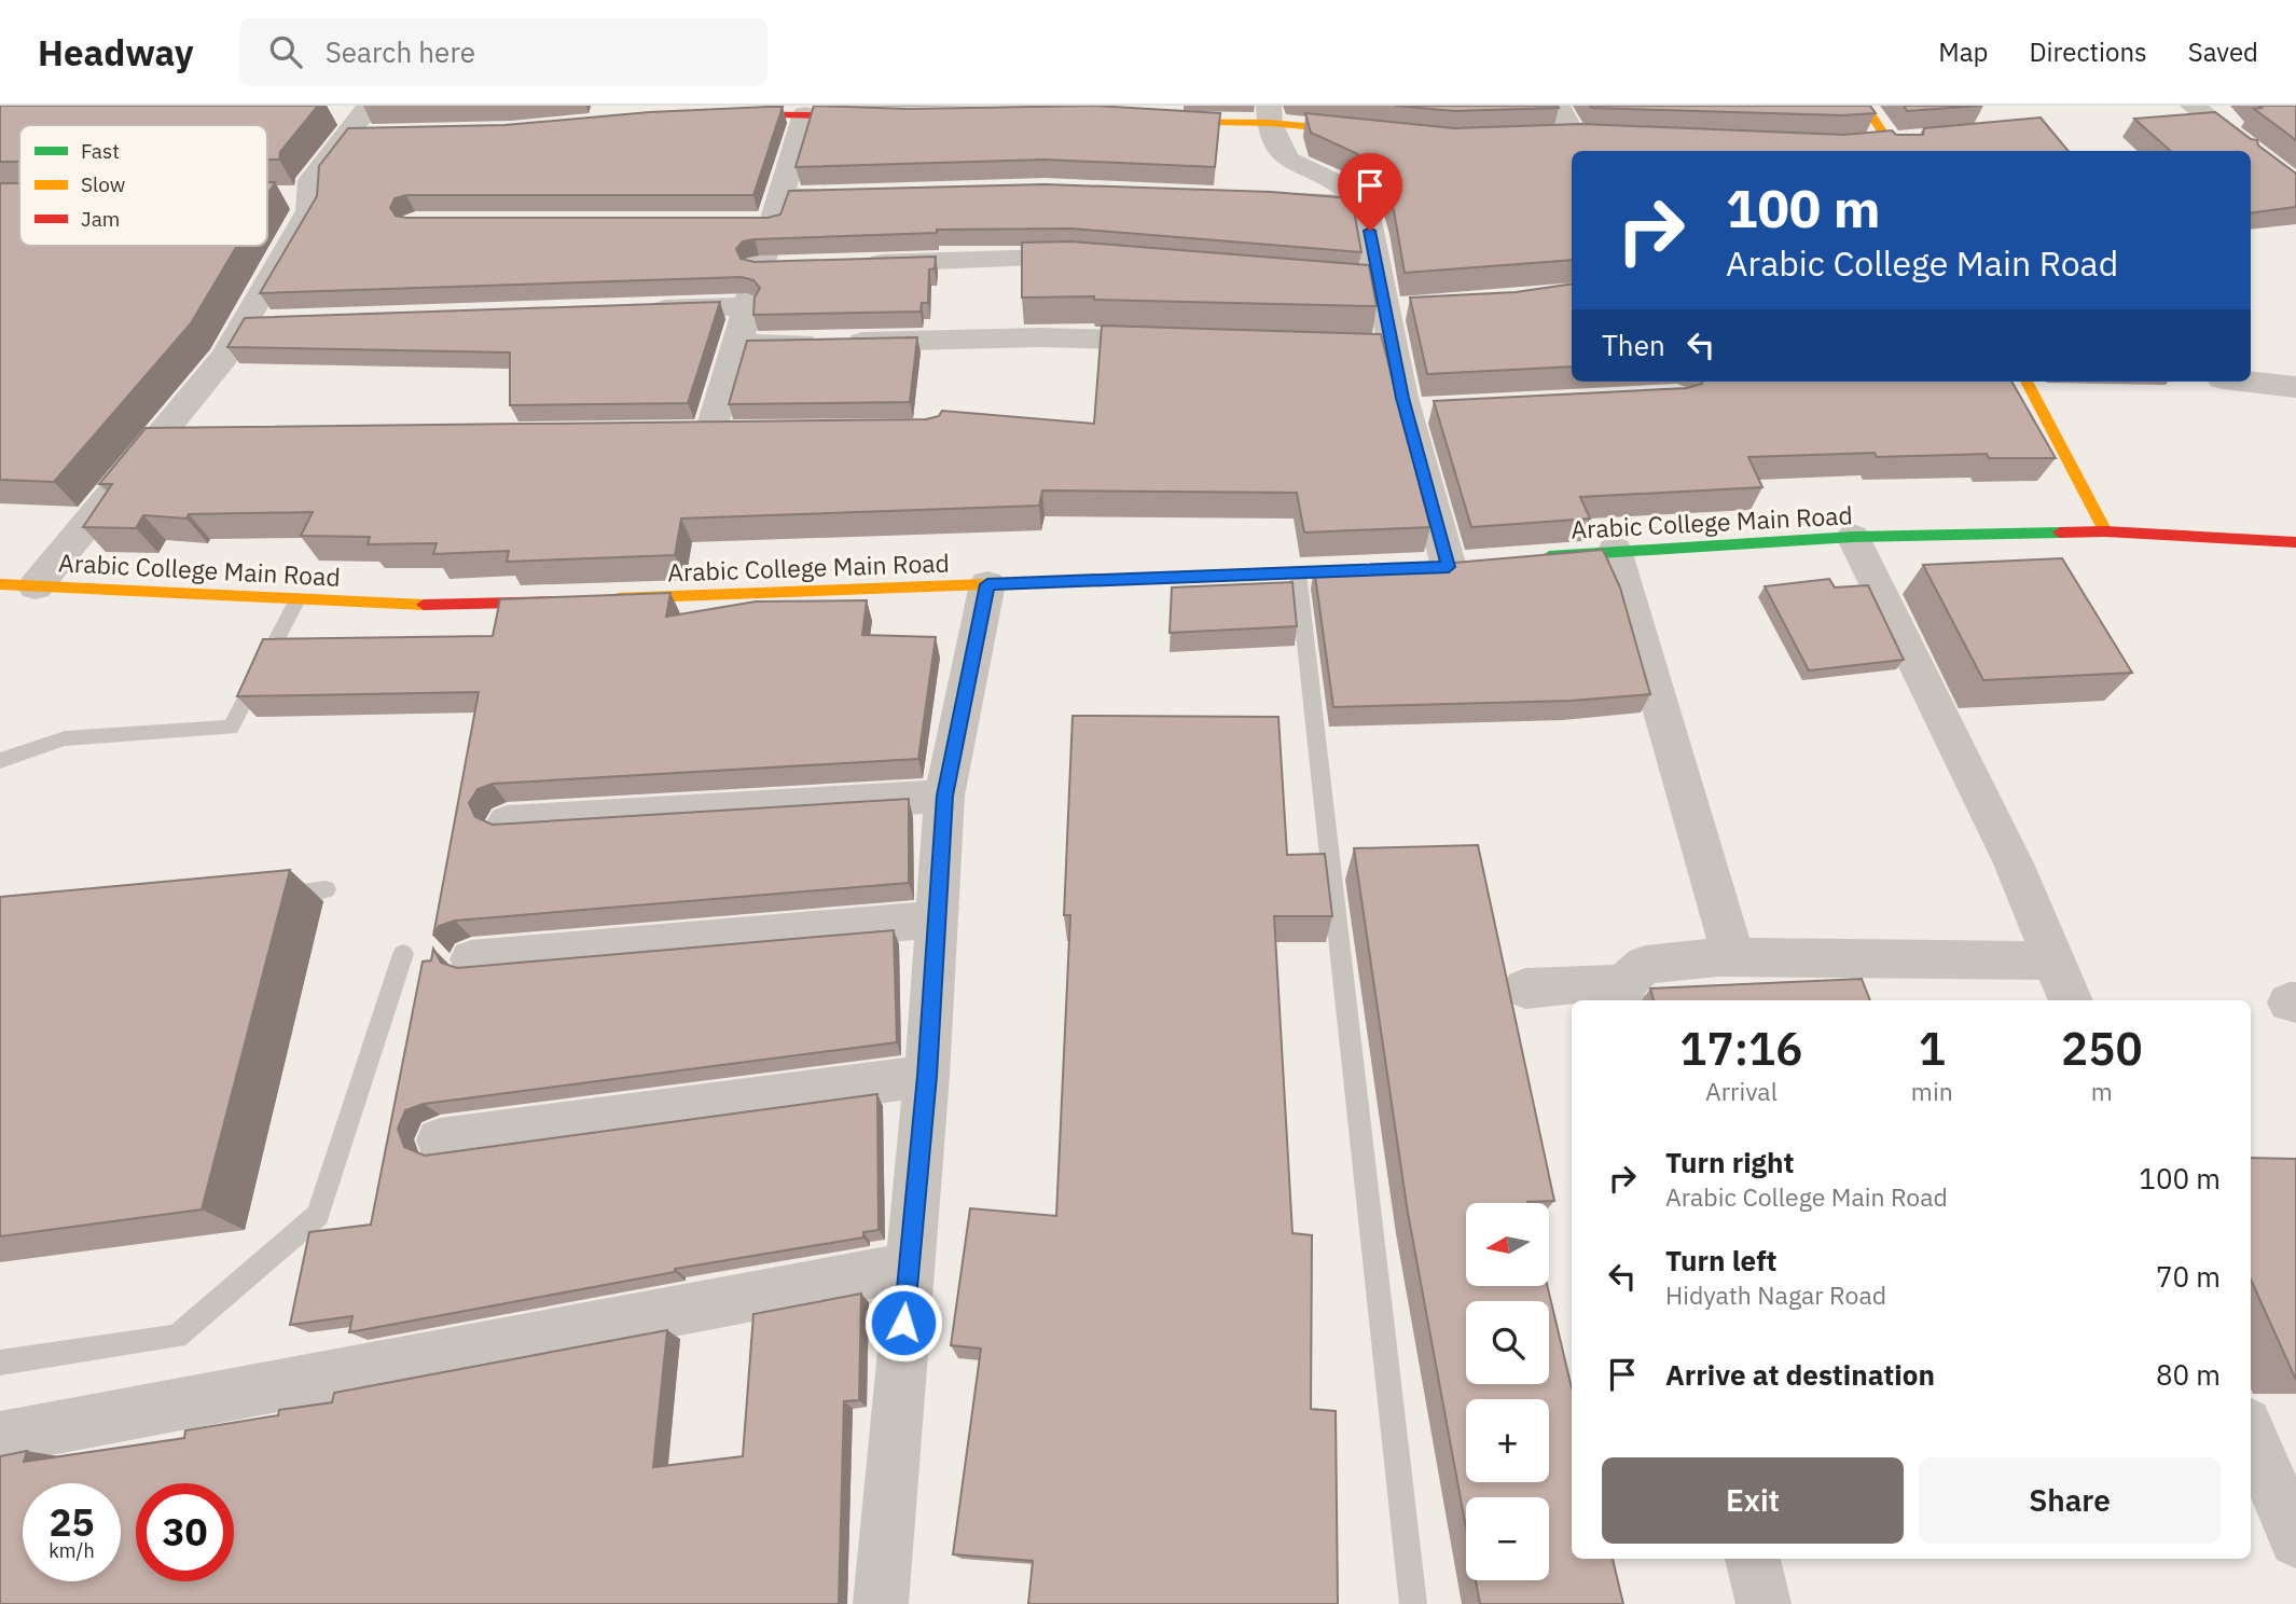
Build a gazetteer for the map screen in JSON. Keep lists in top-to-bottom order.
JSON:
{
  "streets": {
    "main road": ["Arabic College Main Road"]
  },
  "legend": ["Fast", "Slow", "Jam"],
  "north": "left",
  "page": {
    "header": "Headway",
    "search": "Search here",
    "nav": ["Map", "Directions", "Saved"],
    "turn": ["100 m", "Arabic College Main Road"],
    "then": "Then",
    "eta": [
      "17:16",
      "Arrival",
      "1",
      "min",
      "250",
      "m"
    ],
    "list": [
      {
        "name": "Turn right",
        "note": "Arabic College Main Road",
        "value": "100 m"
      },
      {
        "name": "Turn left",
        "note": "Hidyath Nagar Road",
        "value": "70 m"
      },
      {
        "name": "Arrive at destination",
        "value": "80 m"
      }
    ],
    "map_buttons": ["+", "−"],
    "buttons": ["Exit", "Share"],
    "speed": "25 km/h",
    "limit": "30"
  }
}
